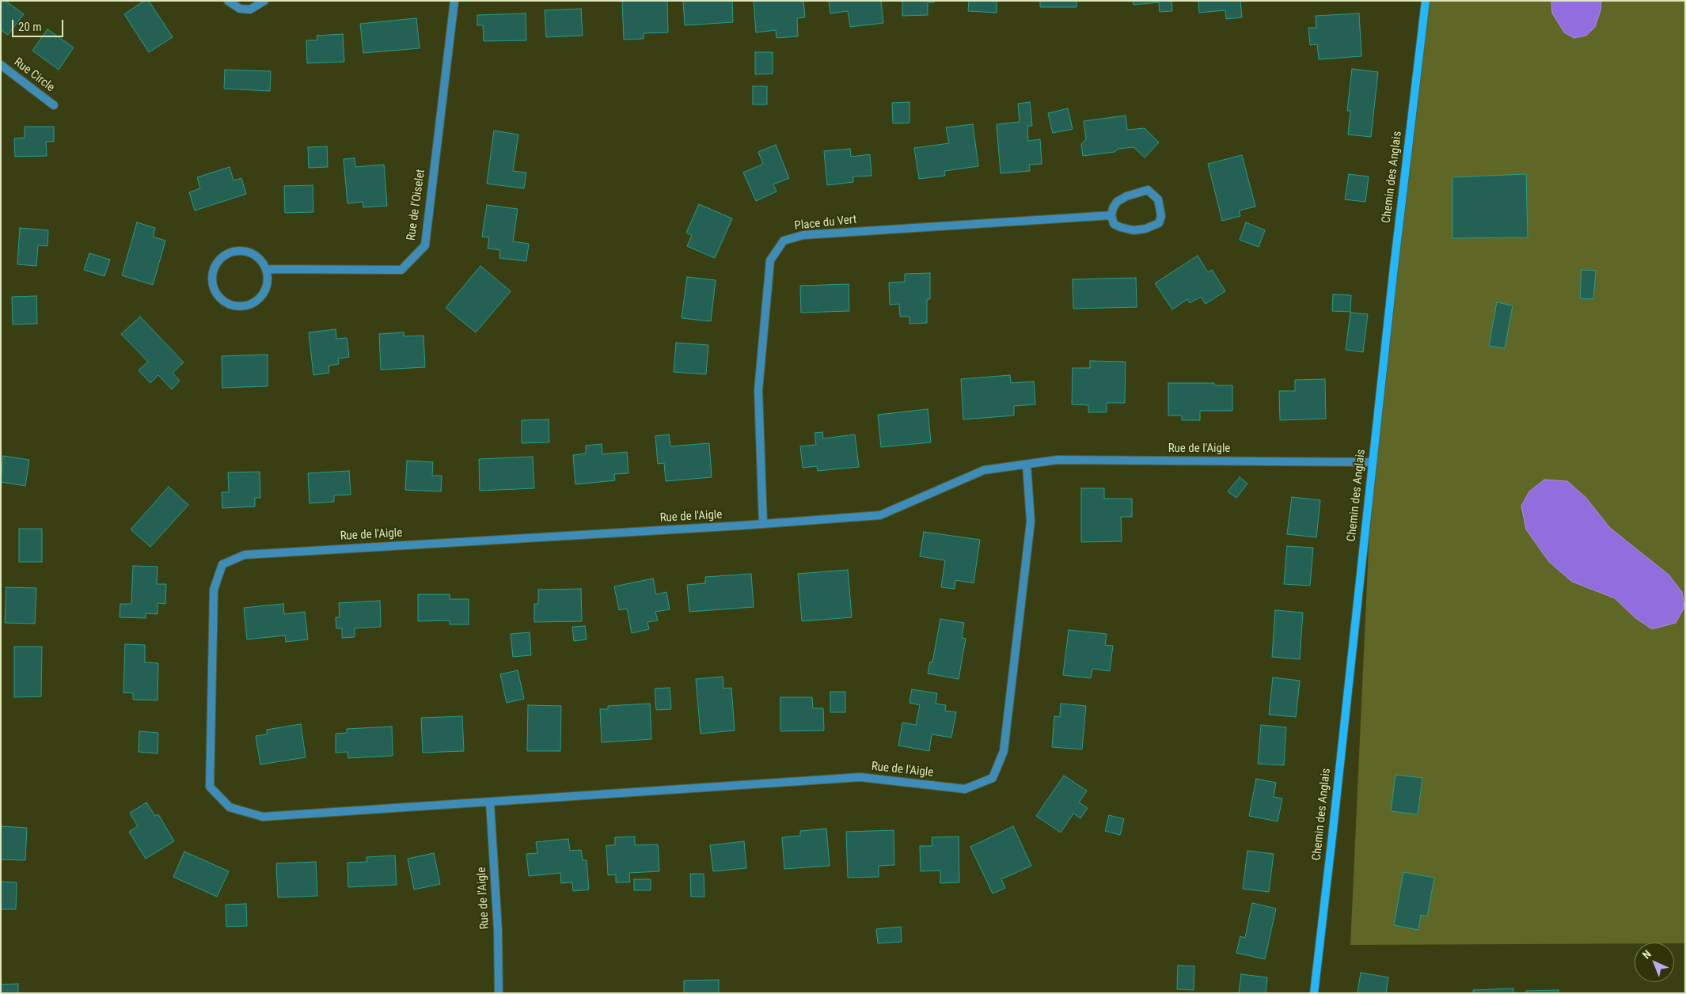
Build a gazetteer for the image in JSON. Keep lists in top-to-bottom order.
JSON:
{
  "streets": {
    "street": [
      "Rue Circle",
      "Chemin des Anglais",
      "Rue de l'Oiselet",
      "Place du Vert",
      "Rue de l'Aigle"
    ]
  },
  "crossings": [
    ["Chemin des Anglais", "Rue de l'Aigle"],
    ["Place du Vert", "Rue de l'Aigle"]
  ],
  "scale_bar": "20 m",
  "north": "top left"
}
